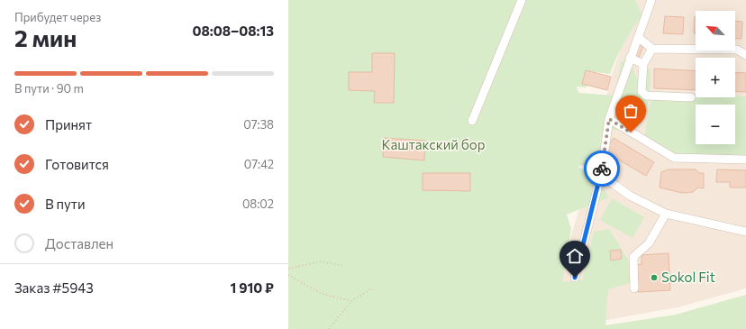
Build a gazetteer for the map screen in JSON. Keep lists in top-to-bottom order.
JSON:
{
  "parks": ["Каштакский бор"],
  "places": ["Sokol Fit"],
  "north": "top left",
  "page": {
    "heading": ["2 мин", "Прибудет через", "08:08–08:13"],
    "panel": ["Заказ #5943", "1 910 ₽"],
    "map_buttons": ["+", "−"],
    "bar": "В пути · 90 m",
    "list": [
      ["Принят", "07:38"],
      ["Готовится", "07:42"],
      ["В пути", "08:02"],
      "Доставлен"
    ]
  }
}
